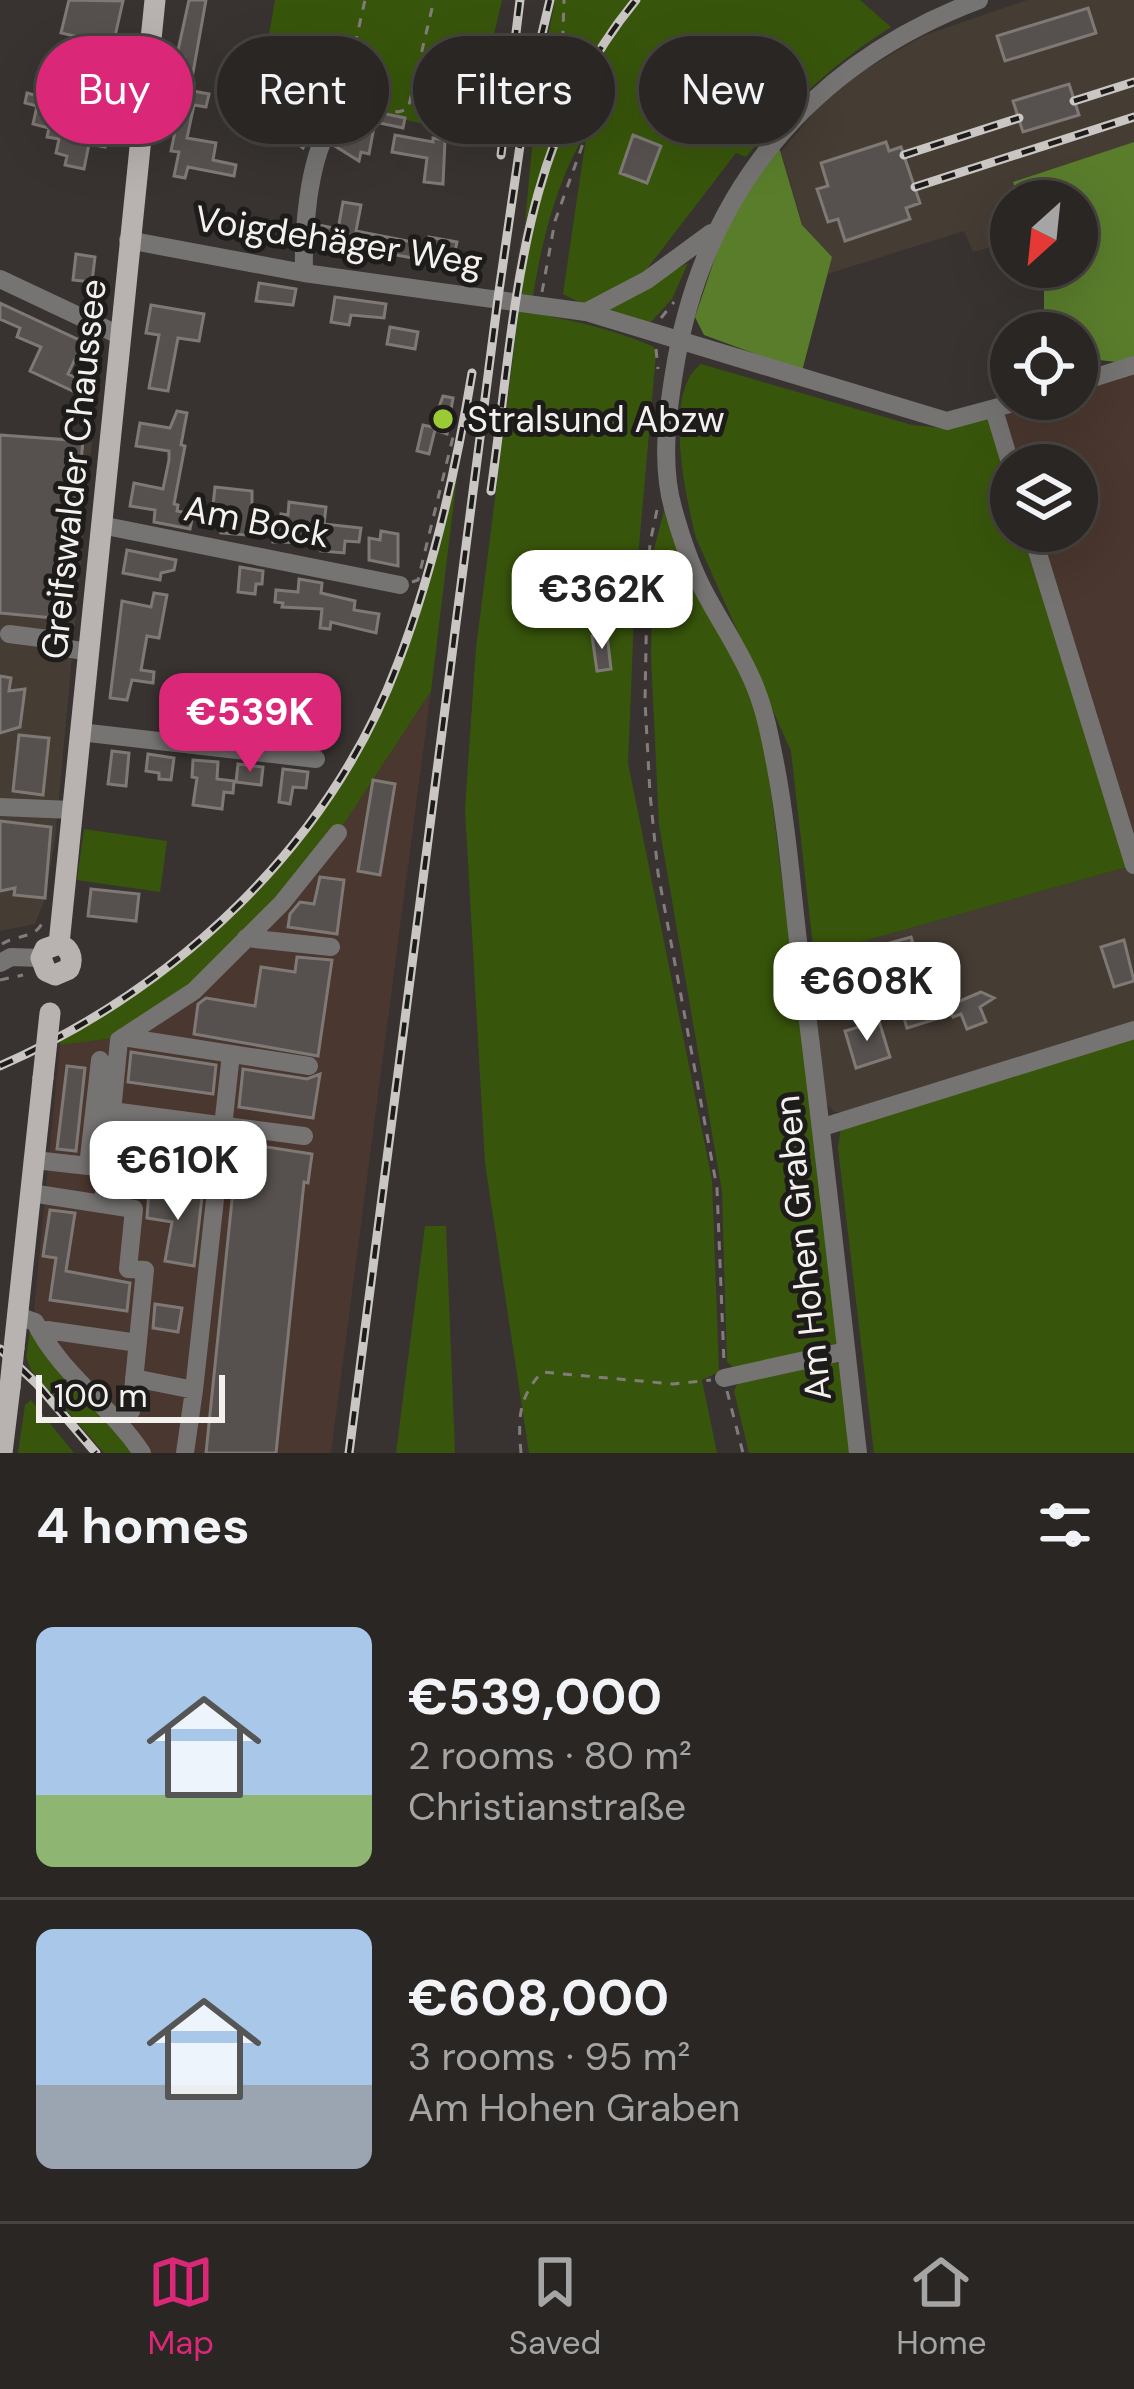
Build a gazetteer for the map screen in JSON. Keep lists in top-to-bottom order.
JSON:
{
  "streets": {
    "main road": ["Greifswalder Chaussee"],
    "street": ["Voigdehäger Weg", "Am Bock", "Am Hohen Graben"]
  },
  "crossings": [
    ["Voigdehäger Weg", "Greifswalder Chaussee"],
    ["Voigdehäger Weg", "Am Hohen Graben"],
    ["Greifswalder Chaussee", "Am Bock"]
  ],
  "places": ["Stralsund Abzw"],
  "scale_bar": "100 m",
  "north": "bottom left",
  "page": {
    "chip": [
      "Buy",
      "Rent",
      "Filters",
      "New"
    ],
    "price": [
      "€362K",
      "€539K",
      "€608K",
      "€610K"
    ],
    "scale": "100 m",
    "heading": "4 homes",
    "list": [
      {
        "name": "€539,000",
        "note": "2 rooms · 80 m² · Christianstraße"
      },
      {
        "name": "€608,000",
        "note": "3 rooms · 95 m² · Am Hohen Graben"
      }
    ],
    "tabs": ["Map", "Saved", "Home"]
  }
}
